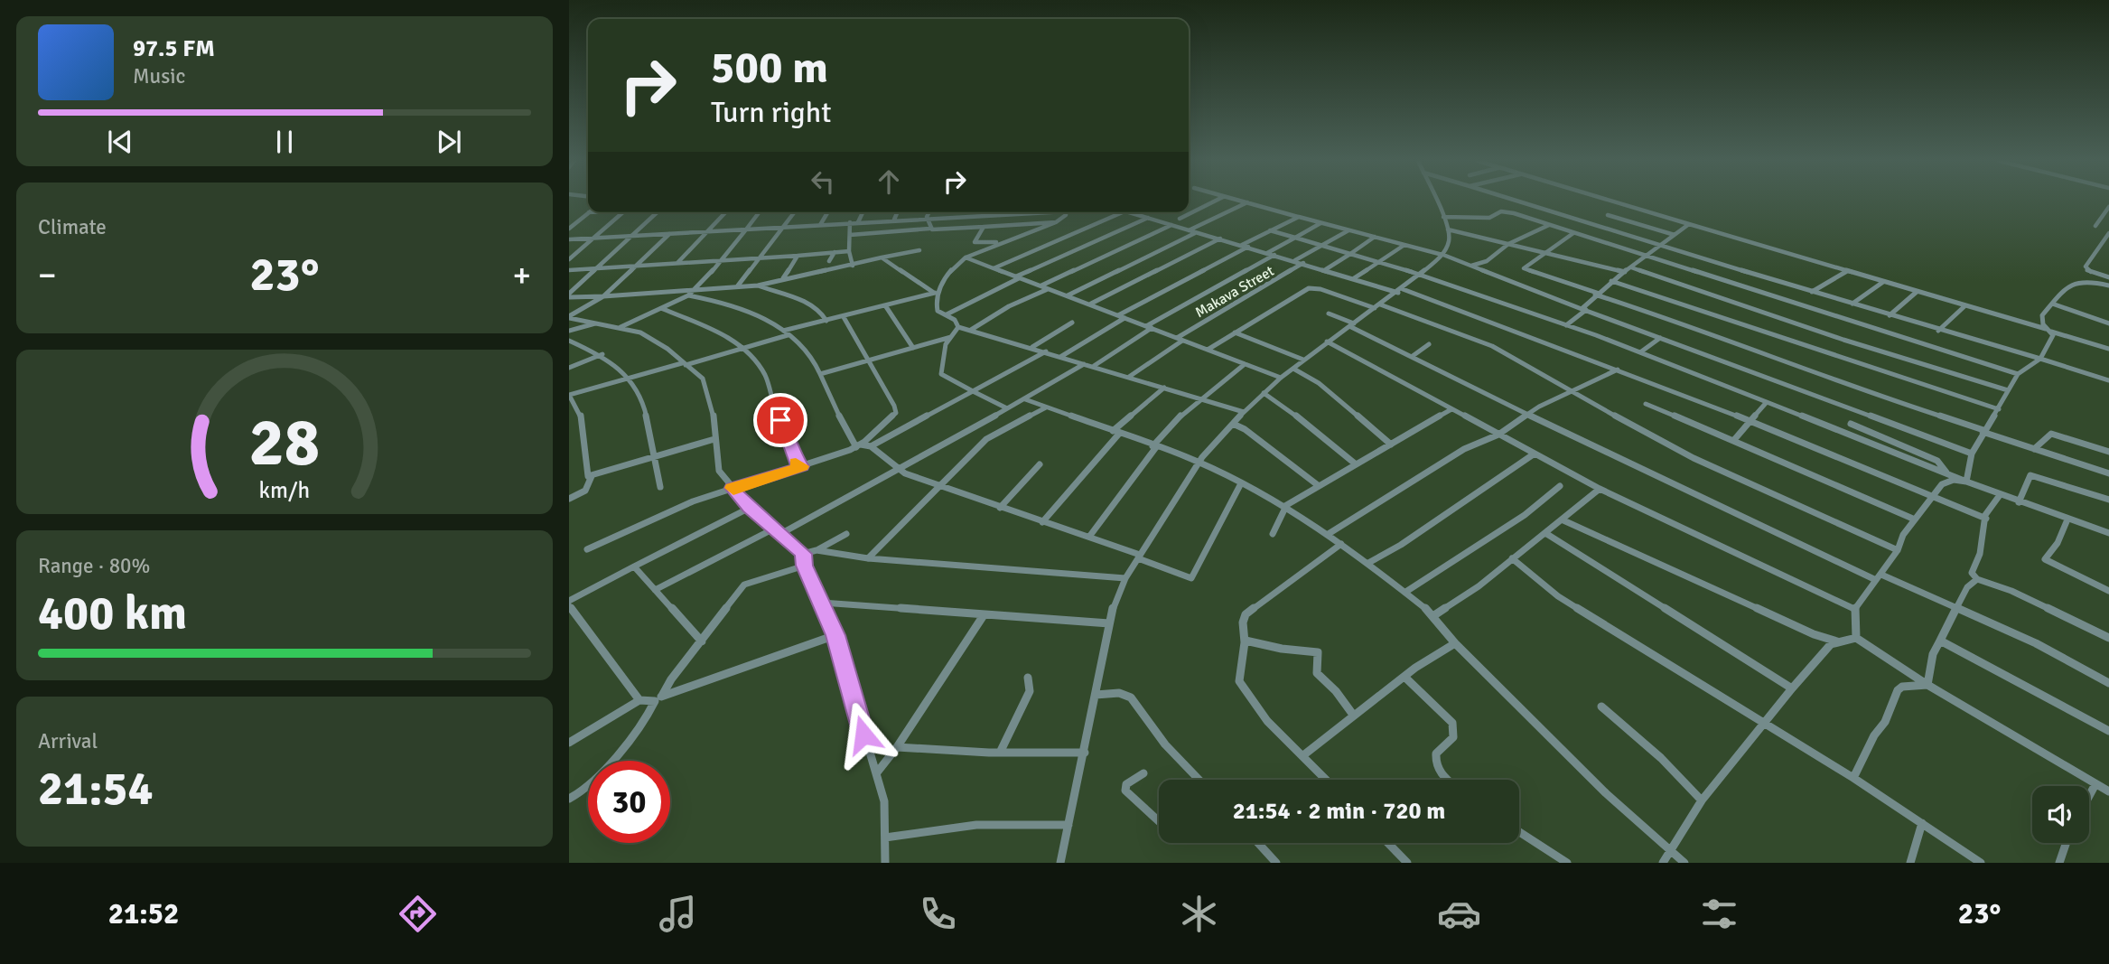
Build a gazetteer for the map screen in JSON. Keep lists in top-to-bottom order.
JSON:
{
  "streets": {
    "street": ["Makava Street"]
  },
  "page": {
    "turn": ["500 m", "Turn right"],
    "song": ["97.5 FM", "Music"],
    "tile": [
      "Climate",
      ["Range · 80%", "400 km"],
      ["Arrival", "21:54"]
    ],
    "heat": ["−", "23°", "+"],
    "limit": "30",
    "trip": "21:54 · 2 min · 720 m",
    "tabs": ["21:52", "23°"],
    "gauge": ["28", "km/h"]
  }
}
